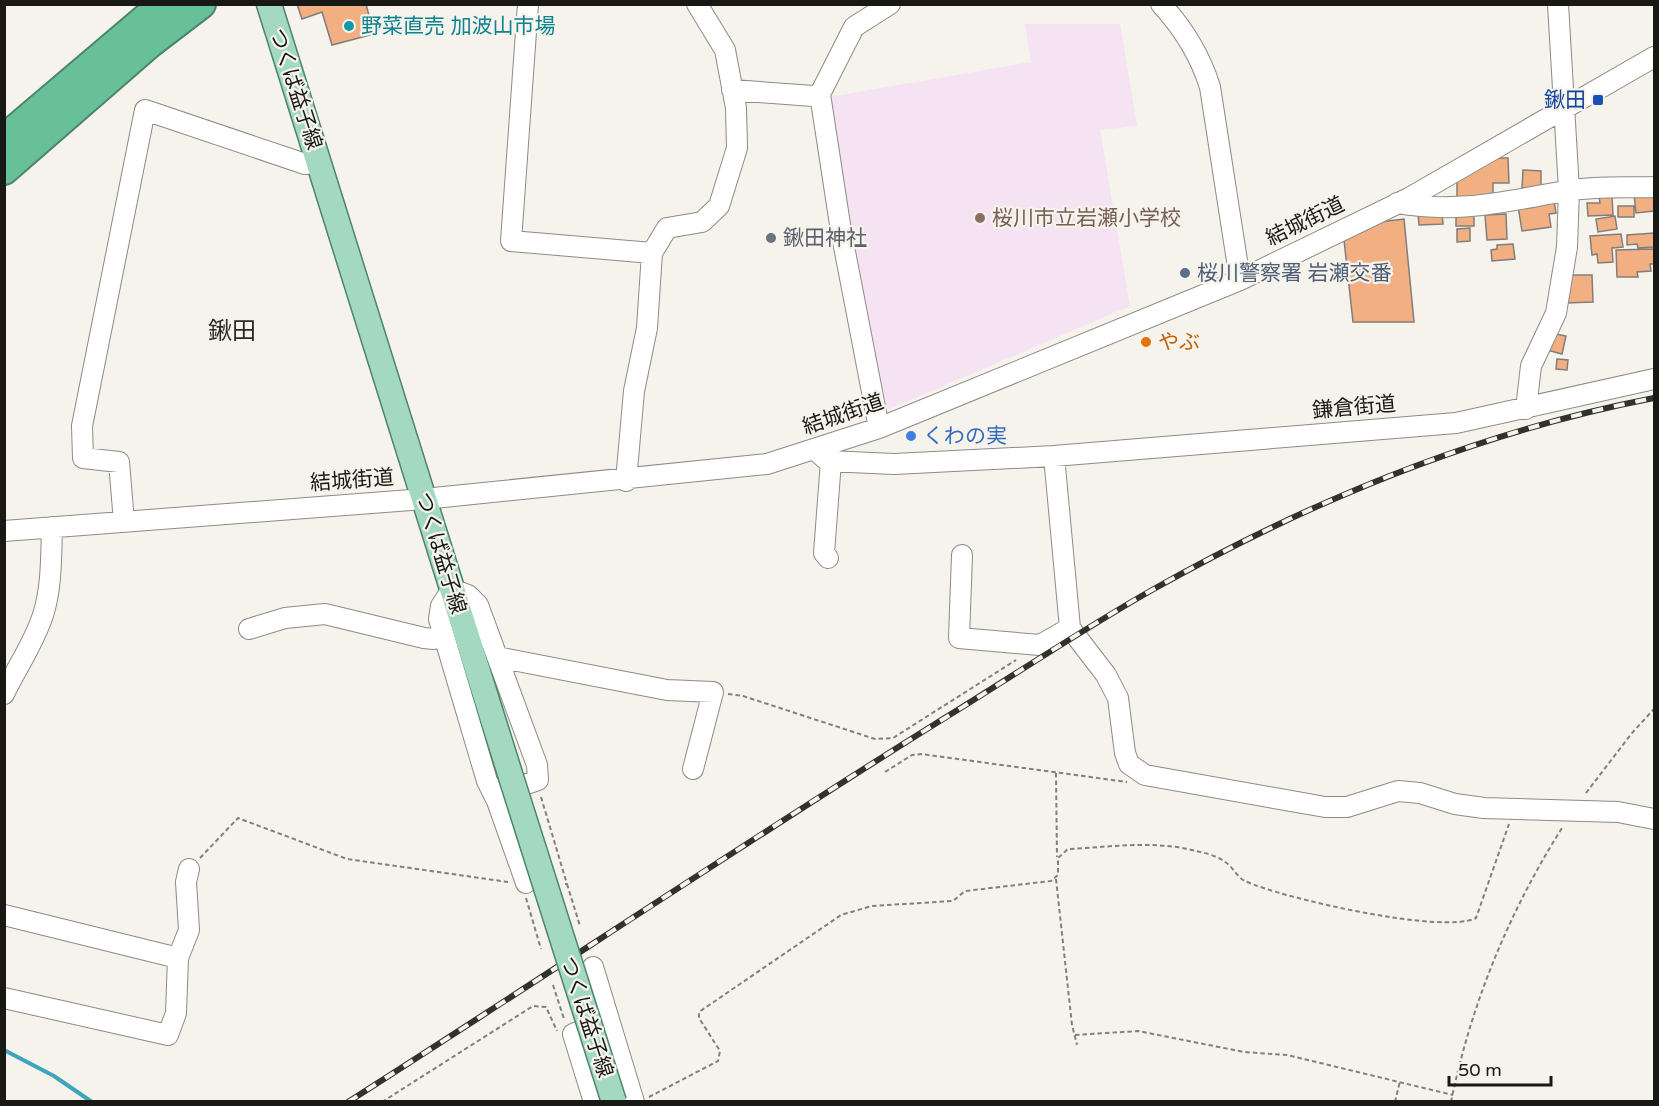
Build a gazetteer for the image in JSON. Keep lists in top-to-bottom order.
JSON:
{
  "streets": {
    "main road": ["つくば益子線"],
    "street": ["結城街道", "鎌倉街道"]
  },
  "crossings": [
    ["つくば益子線", "結城街道"],
    ["結城街道", "鎌倉街道"]
  ],
  "districts": ["鍬田"],
  "places": {
    "other": [
      "野菜直売 加波山市場",
      "桜川市立岩瀬小学校",
      "鍬田神社",
      "桜川警察署 岩瀬交番",
      "やぶ",
      "くわの実"
    ],
    "transit": ["鍬田"]
  },
  "scale_bar": "50 m"
}
